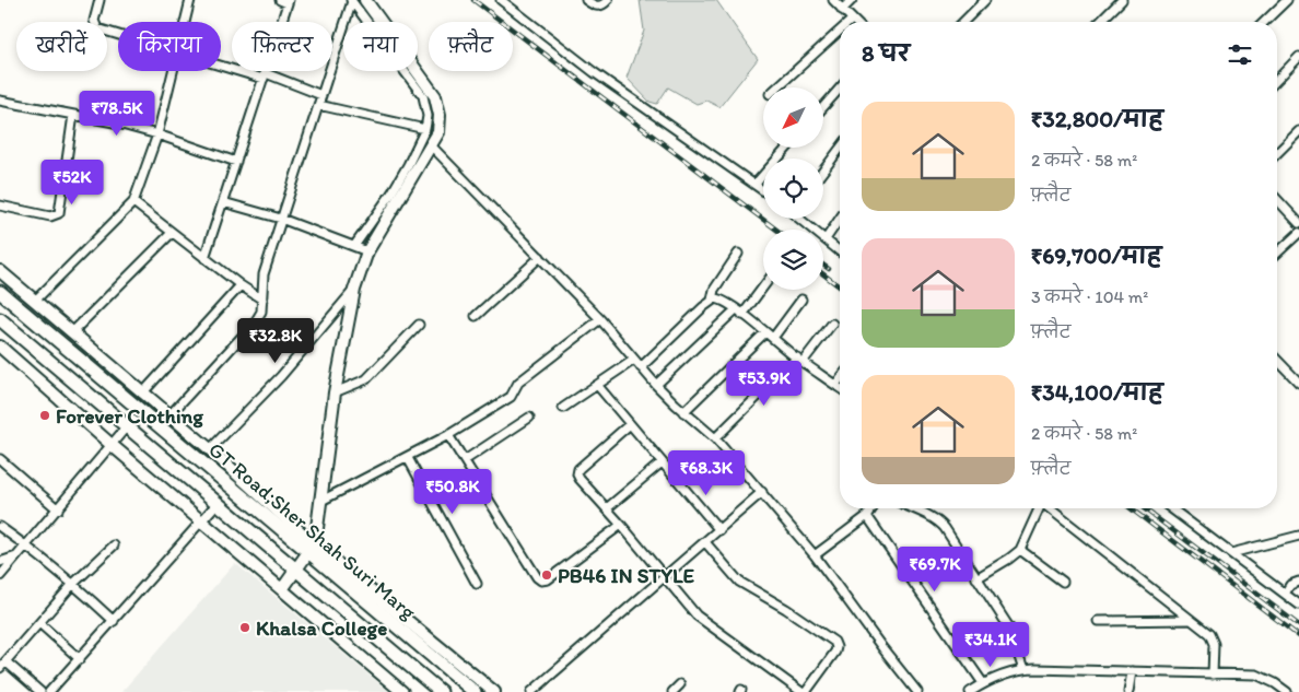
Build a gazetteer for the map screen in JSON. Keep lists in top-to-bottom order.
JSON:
{
  "streets": {
    "main road": ["GT Road;Sher Shah Suri Marg"]
  },
  "places": ["Forever Clothing", "PB46 IN STYLE", "Khalsa College"],
  "north": "bottom left",
  "page": {
    "chip": [
      "खरीदें",
      "किराया",
      "फ़िल्टर",
      "नया",
      "फ़्लैट"
    ],
    "heading": "8 घर",
    "list": [
      {
        "name": "₹32,800/माह",
        "note": "2 कमरे · 58 m² · फ़्लैट"
      },
      {
        "name": "₹69,700/माह",
        "note": "3 कमरे · 104 m² · फ़्लैट"
      },
      {
        "name": "₹34,100/माह",
        "note": "2 कमरे · 58 m² · फ़्लैट"
      }
    ],
    "price": [
      "₹78.5K",
      "₹52K",
      "₹32.8K",
      "₹53.9K",
      "₹68.3K",
      "₹50.8K",
      "₹69.7K",
      "₹34.1K"
    ]
  }
}
